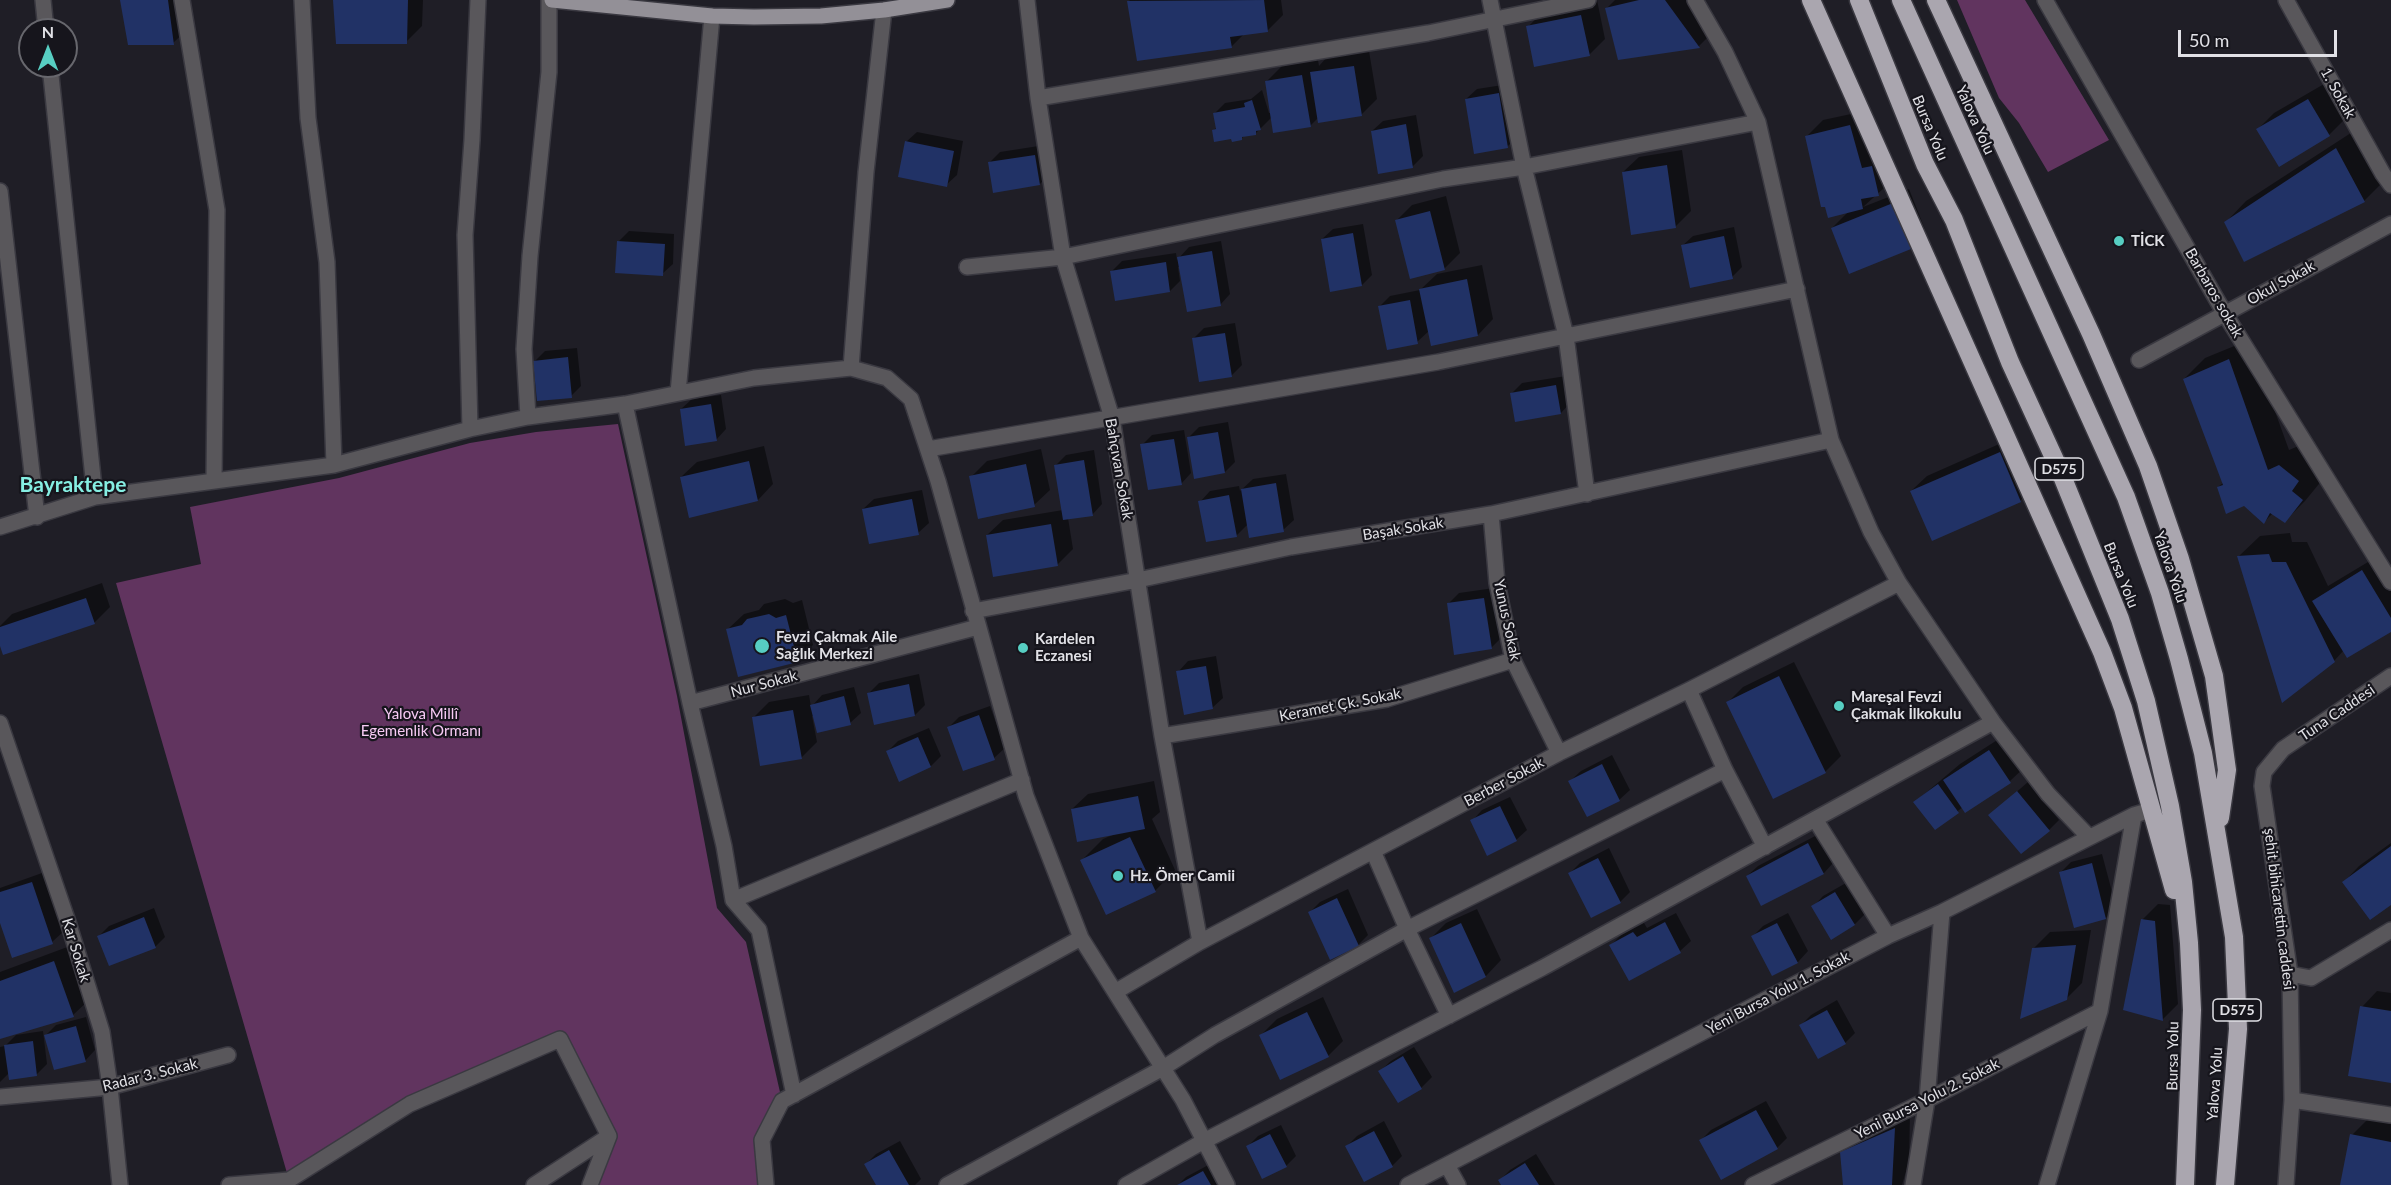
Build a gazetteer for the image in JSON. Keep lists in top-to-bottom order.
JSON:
{
  "streets": {
    "highway": ["Yalova Yolu", "Bursa Yolu", "D575"],
    "street": [
      "1. Sokak",
      "Okul Sokak",
      "Barbaros sokak",
      "Bahçıvan Sokak",
      "Başak Sokak",
      "Yunus Sokak",
      "Nur Sokak",
      "Keramet Çk. Sokak",
      "Tuna Caddesi",
      "Berber Sokak",
      "şehit bihicarettin caddesi",
      "Kar Sokak",
      "Yeni Bursa Yolu 1. Sokak",
      "Radar 3. Sokak",
      "Yeni Bursa Yolu 2. Sokak"
    ]
  },
  "crossings": [
    ["Okul Sokak", "Barbaros sokak"],
    ["Bahçıvan Sokak", "Başak Sokak"],
    ["Bahçıvan Sokak", "Keramet Çk. Sokak"],
    ["Bahçıvan Sokak", "Berber Sokak"],
    ["Başak Sokak", "Yunus Sokak"],
    ["Yunus Sokak", "Keramet Çk. Sokak"],
    ["Yunus Sokak", "Berber Sokak"],
    ["Tuna Caddesi", "şehit bihicarettin caddesi"],
    ["Kar Sokak", "Radar 3. Sokak"]
  ],
  "districts": ["Bayraktepe"],
  "parks": ["Yalova Millî Egemenlik Ormanı"],
  "places": [
    "TİCK",
    "Fevzi Çakmak Aile Sağlık Merkezi",
    "Kardelen Eczanesi",
    "Mareşal Fevzi Çakmak İlkokulu",
    "Hz. Ömer Camii"
  ],
  "scale_bar": "50 m",
  "north": "top"
}
